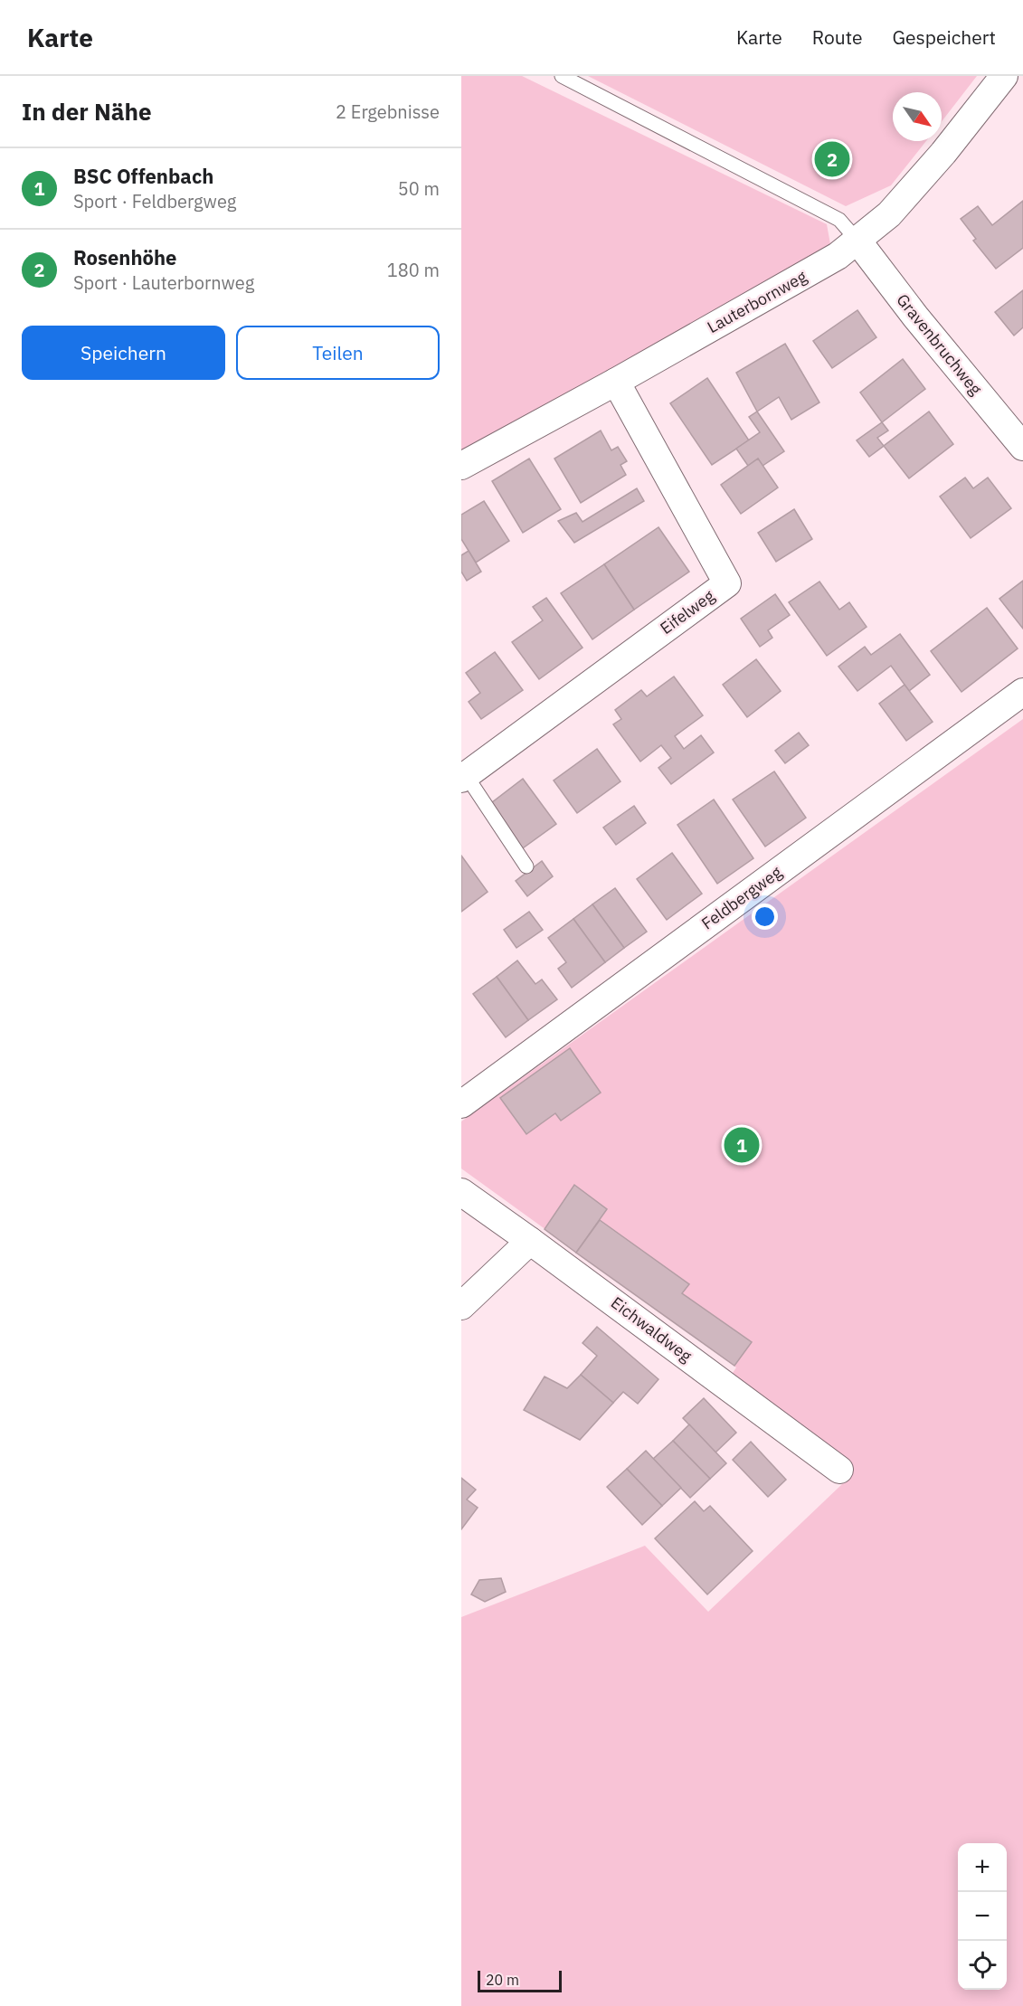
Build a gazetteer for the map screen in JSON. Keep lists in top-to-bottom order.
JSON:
{
  "streets": {
    "street": [
      "Lauterbornweg",
      "Gravenbruchweg",
      "Eifelweg",
      "Feldbergweg",
      "Eichwaldweg"
    ]
  },
  "crossings": [
    ["Lauterbornweg", "Gravenbruchweg"],
    ["Lauterbornweg", "Eifelweg"]
  ],
  "scale_bar": "20 m",
  "north": "bottom right",
  "page": {
    "header": "Karte",
    "nav": ["Karte", "Route", "Gespeichert"],
    "heading": ["In der Nähe", "2 Ergebnisse"],
    "pins": ["2", "1"],
    "list": [
      {
        "mark": "1",
        "name": "BSC Offenbach",
        "note": "Sport · Feldbergweg",
        "value": "50 m"
      },
      {
        "mark": "2",
        "name": "Rosenhöhe",
        "note": "Sport · Lauterbornweg",
        "value": "180 m"
      }
    ],
    "buttons": ["Speichern", "Teilen"],
    "map_buttons": ["+", "−"],
    "scale": "20 m"
  }
}
